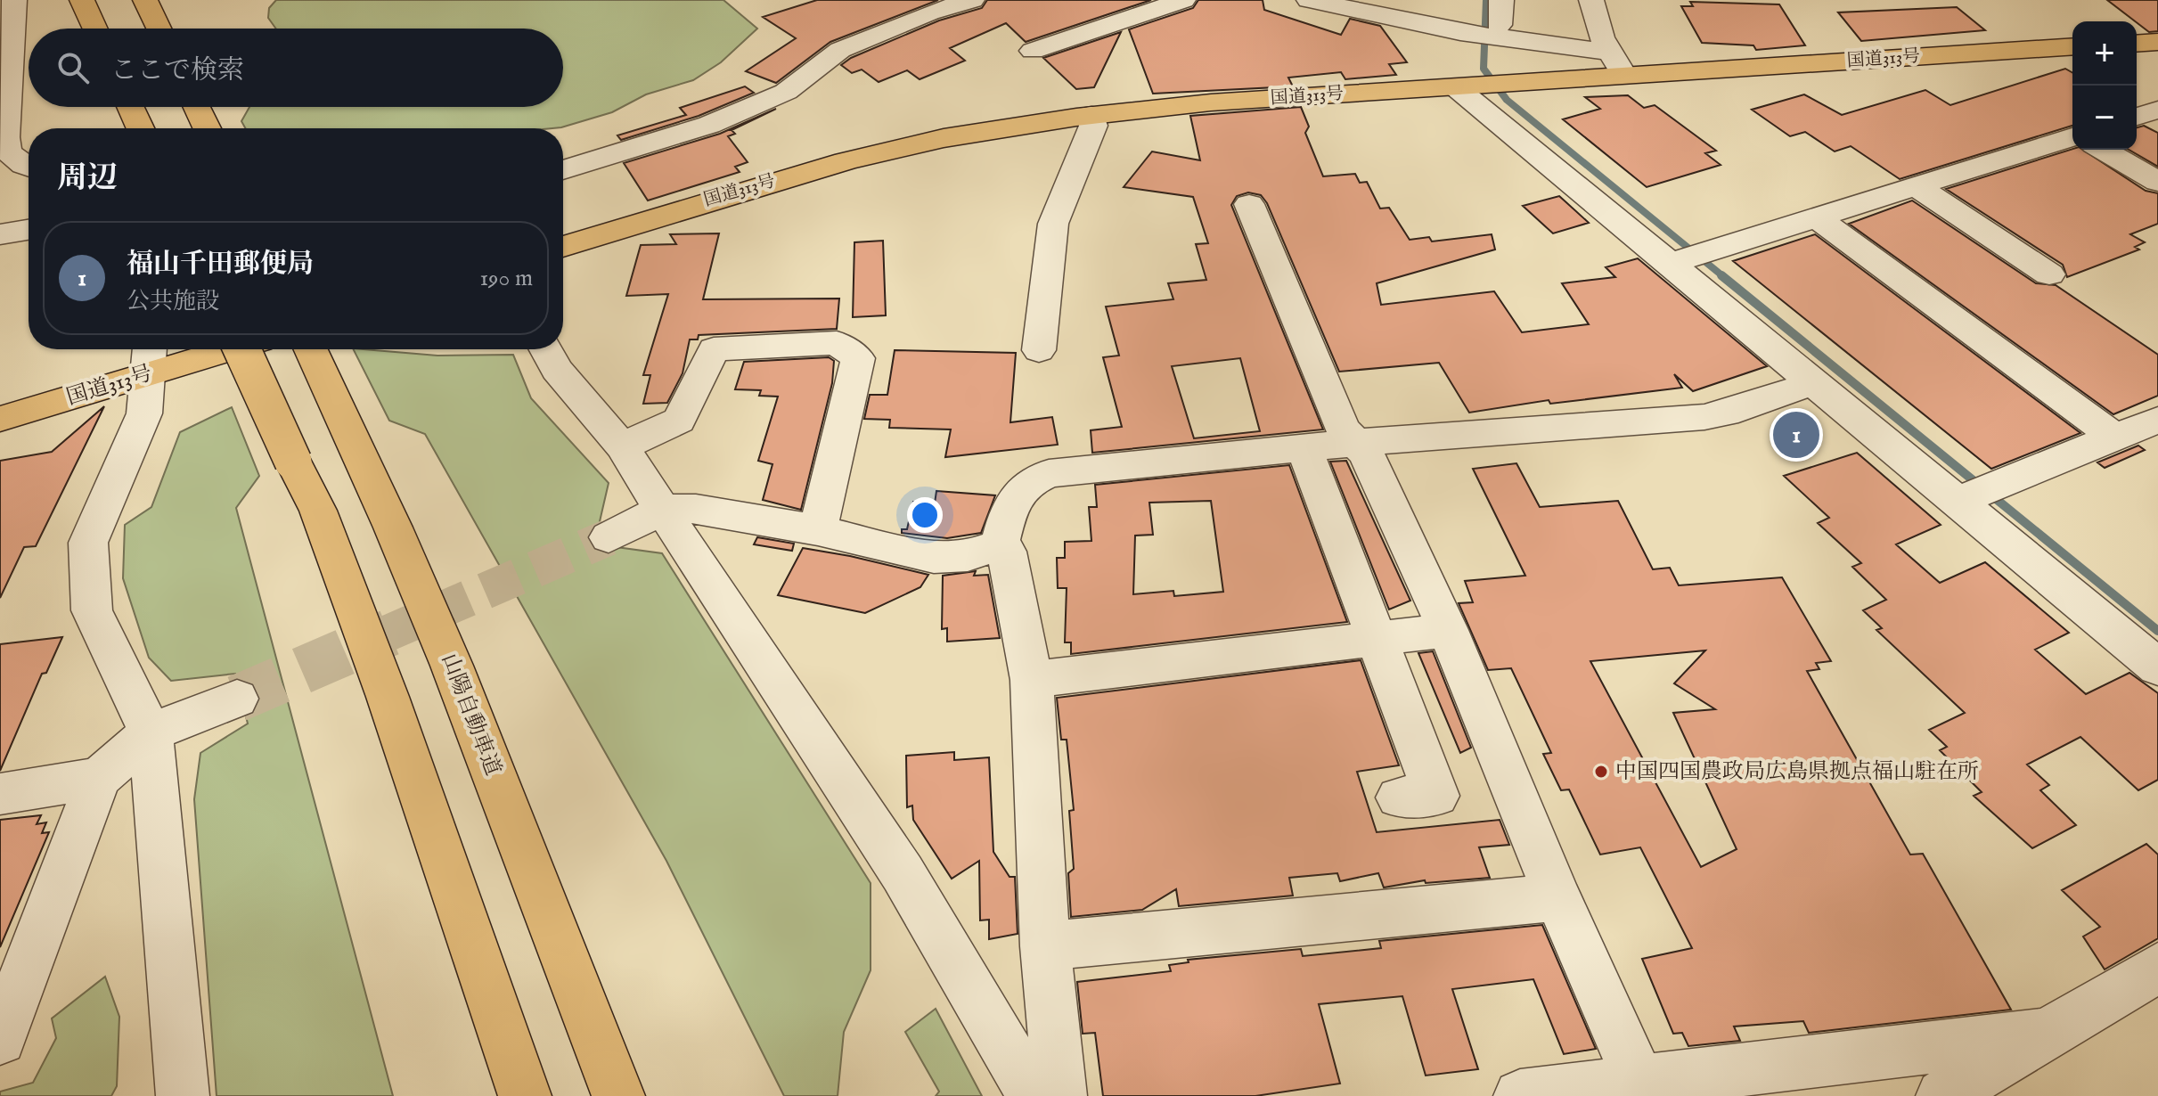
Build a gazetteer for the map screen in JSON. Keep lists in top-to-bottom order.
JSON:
{
  "streets": {
    "highway": ["国道313号", "山陽自動車道"]
  },
  "places": ["中国四国農政局広島県拠点福山駐在所"],
  "page": {
    "map_buttons": ["+", "−"],
    "search": "ここで検索",
    "heading": "周辺",
    "list": [
      {
        "mark": "1",
        "name": "福山千田郵便局",
        "note": "公共施設",
        "value": "190 m"
      }
    ],
    "pins": "1"
  }
}
